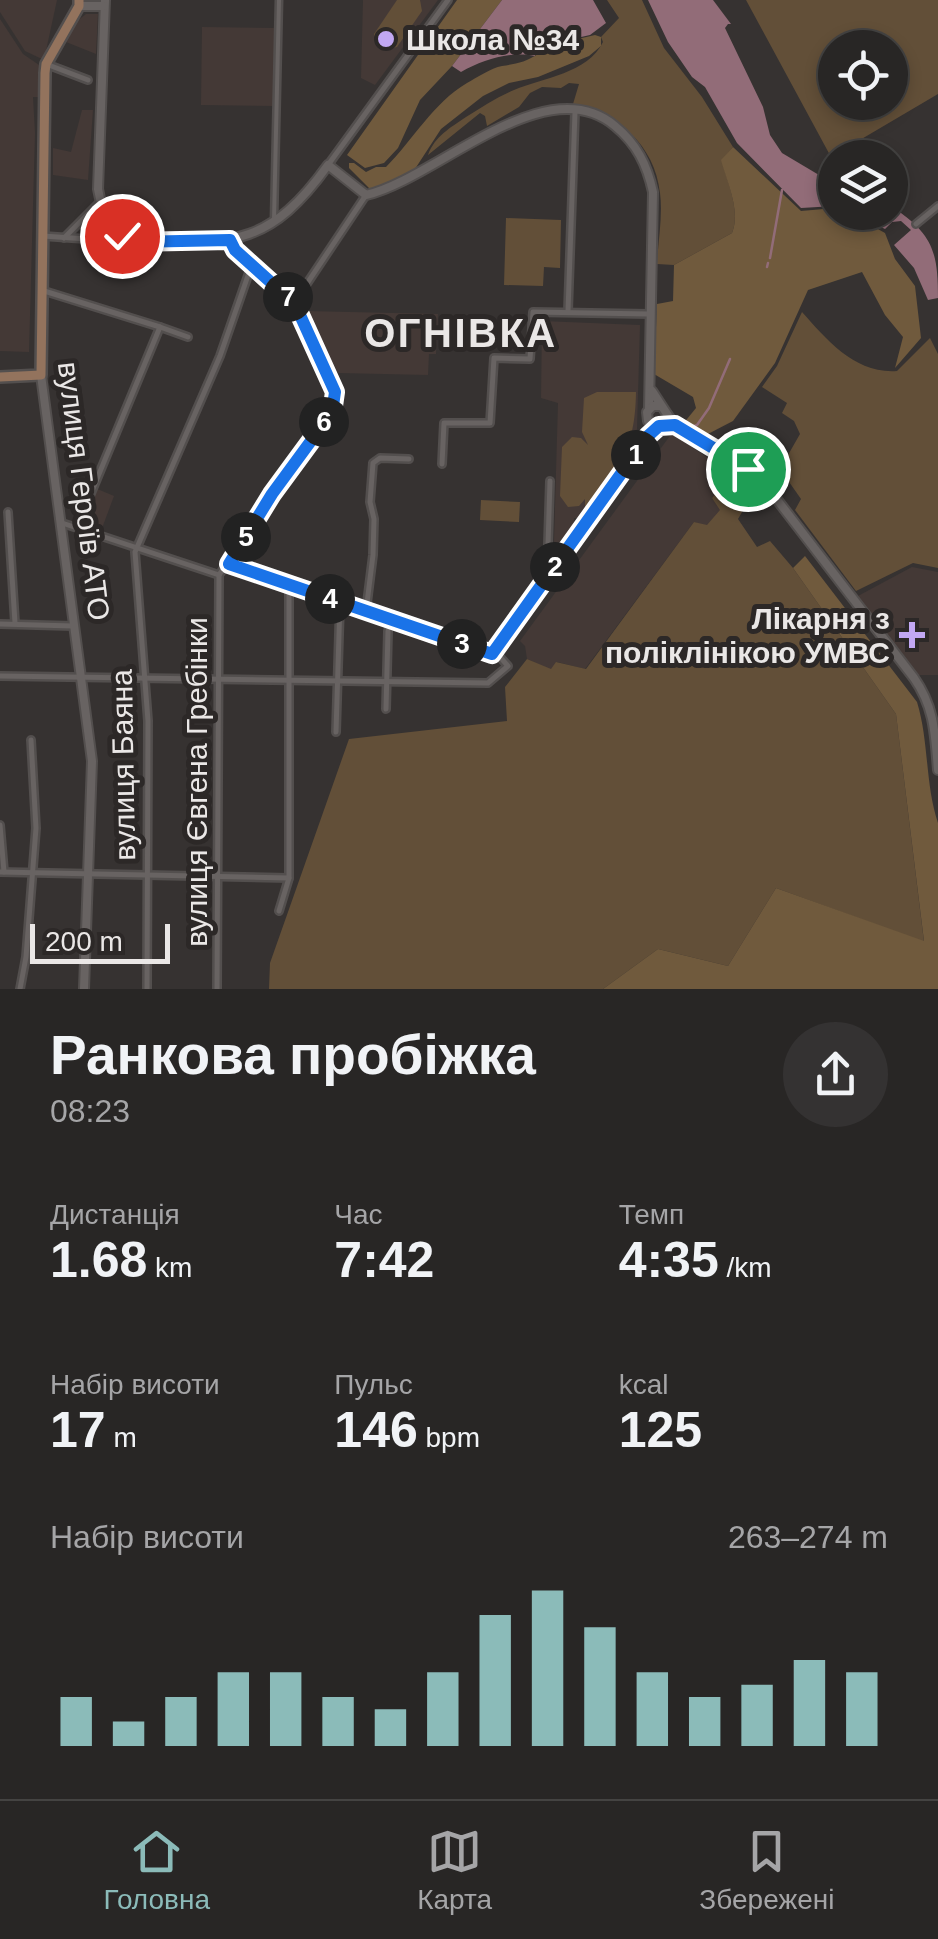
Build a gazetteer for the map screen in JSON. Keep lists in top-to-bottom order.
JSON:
{
  "streets": {
    "main road": ["вулиця Героїв АТО"],
    "street": ["вулиця Баяна", "вулиця Євгена Гребінки"]
  },
  "districts": ["ОГНІВКА"],
  "places": {
    "other": ["Школа №34"],
    "health": ["Лікарня з поліклінікою УМВС"]
  },
  "scale_bar": "200 m",
  "page": {
    "pins": [
      "7",
      "6",
      "1",
      "5",
      "2",
      "4",
      "3"
    ],
    "scale": "200 m",
    "heading": ["Ранкова пробіжка", "08:23"],
    "stats": [
      ["Дистанція", "1.68 km"],
      ["Час", "7:42"],
      ["Темп", "4:35 /km"],
      ["Набір висоти", "17 m"],
      ["Пульс", "146 bpm"],
      ["kcal", "125"]
    ],
    "chart": ["Набір висоти", "263–274 m"],
    "tabs": ["Головна", "Карта", "Збережені"]
  }
}
